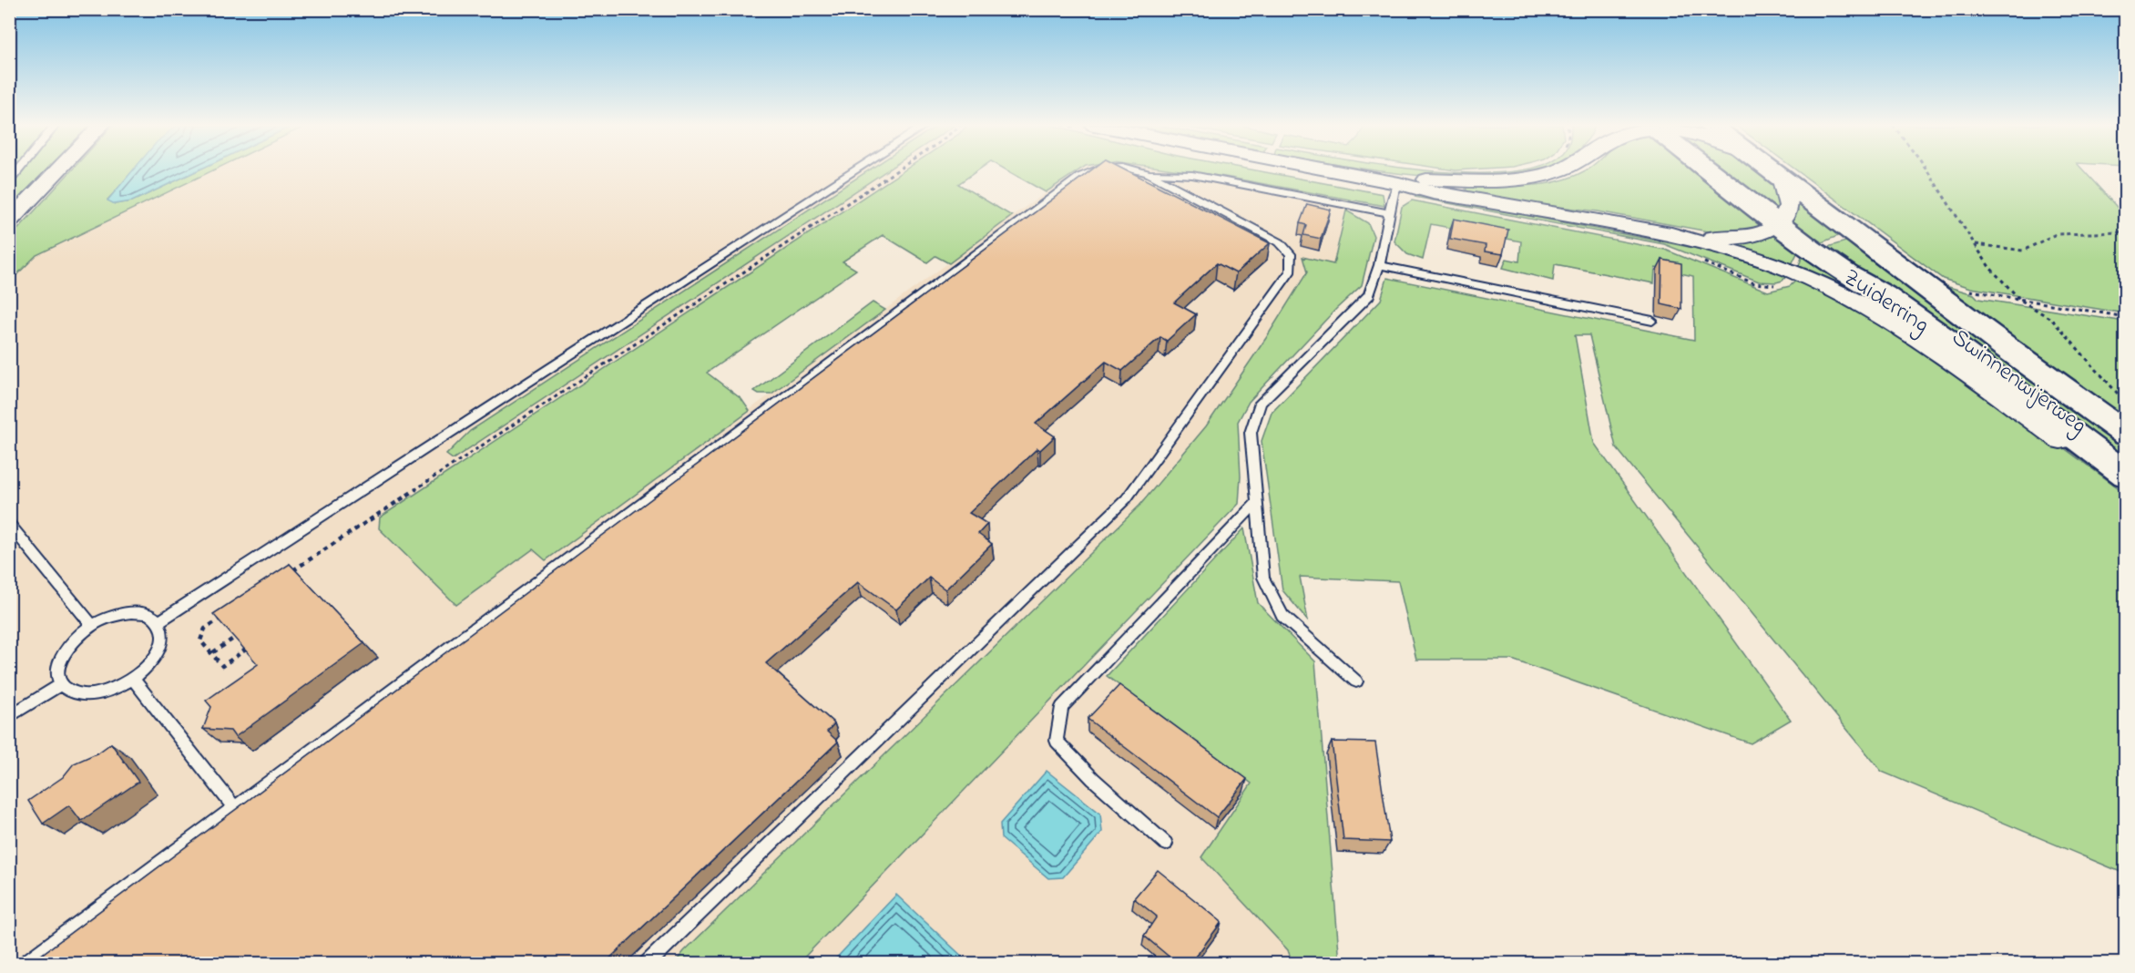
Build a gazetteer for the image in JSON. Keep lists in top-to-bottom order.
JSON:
{
  "streets": {
    "main road": ["Zuiderring"],
    "street": ["Swinnenwijerweg"]
  },
  "crossings": [
    ["Zuiderring", "Swinnenwijerweg"]
  ]
}
